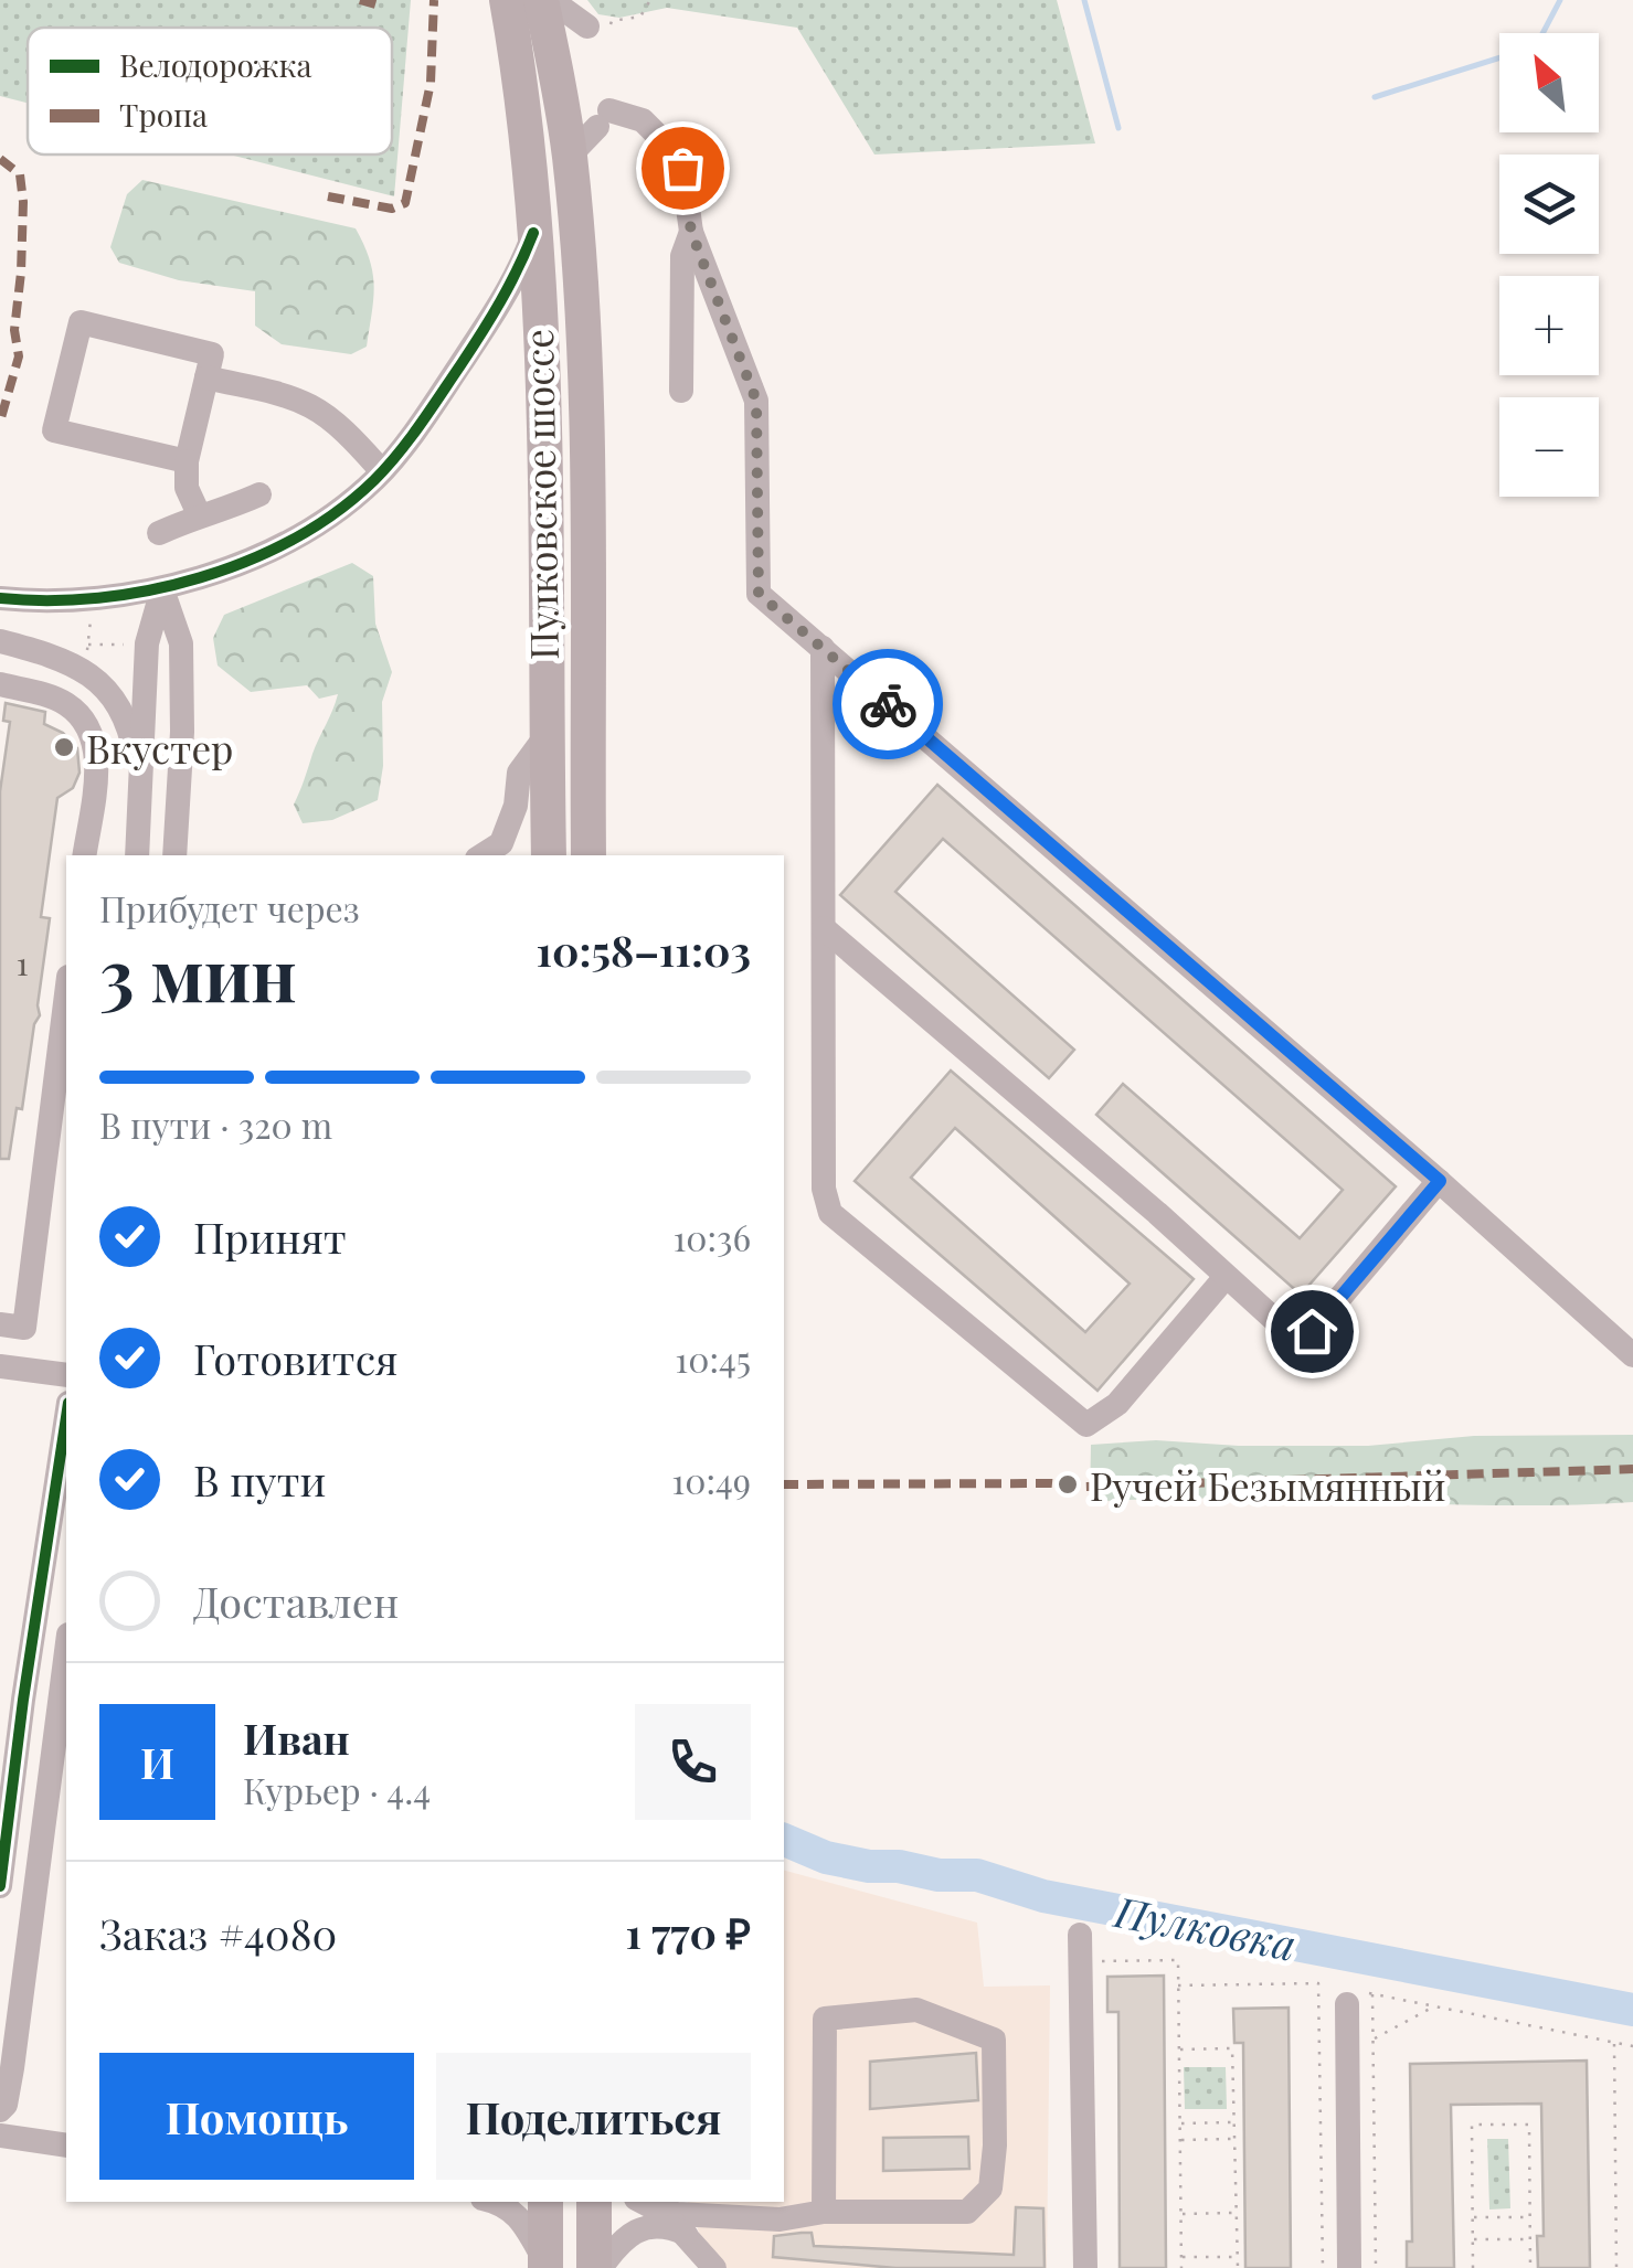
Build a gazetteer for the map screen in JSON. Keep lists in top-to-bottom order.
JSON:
{
  "streets": {
    "highway": ["Пулковское шоссе"]
  },
  "water": ["Пулковка"],
  "places": ["Вкустер", "Ручей Безымянный"],
  "house_numbers": ["1"],
  "legend": ["Велодорожка", "Тропа"],
  "north": "top left",
  "page": {
    "map_buttons": ["+", "−"],
    "heading": ["3 мин", "Прибудет через", "10:58–11:03"],
    "panel": [
      "Иван",
      "Курьер · 4.4",
      "Заказ #4080",
      "1 770 ₽"
    ],
    "bar": "В пути · 320 m",
    "list": [
      ["Принят", "10:36"],
      ["Готовится", "10:45"],
      ["В пути", "10:49"],
      "Доставлен"
    ],
    "round": "И",
    "buttons": ["Помощь", "Поделиться"]
  }
}
